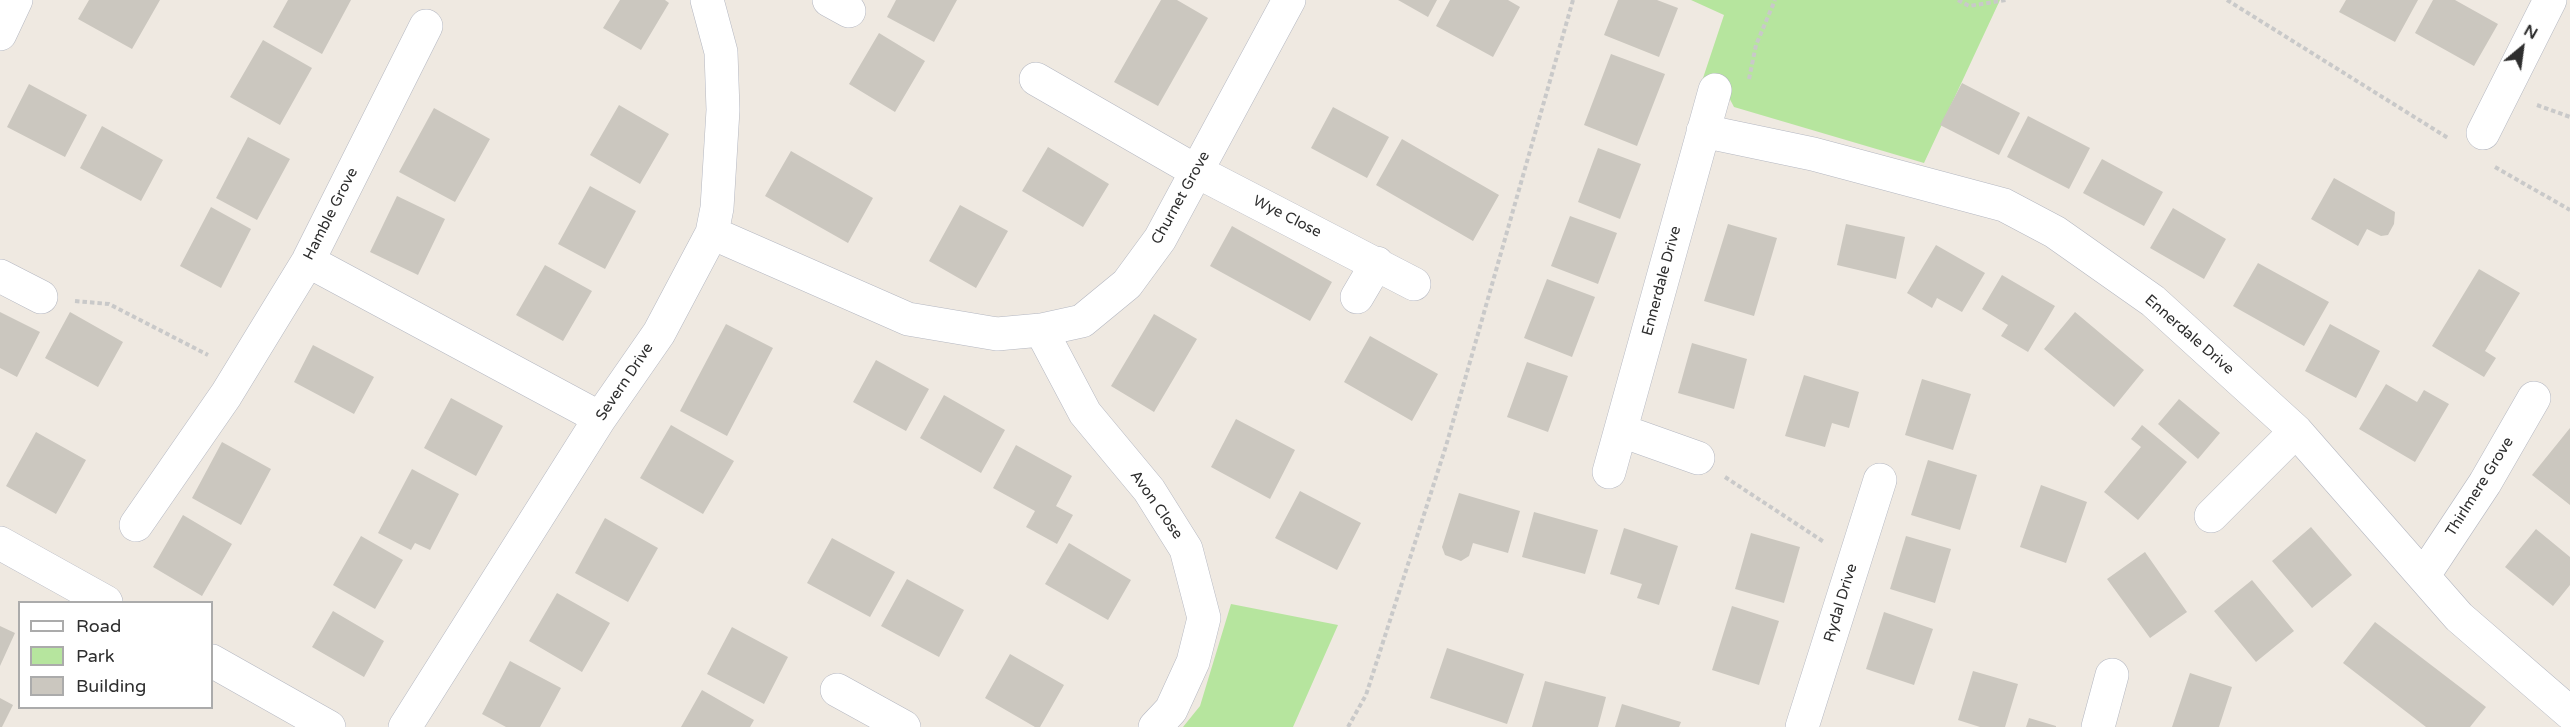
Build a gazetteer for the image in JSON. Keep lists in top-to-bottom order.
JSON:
{
  "streets": {
    "street": [
      "Churnet Grove",
      "Hamble Grove",
      "Wye Close",
      "Ennerdale Drive",
      "Severn Drive",
      "Thirlmere Grove",
      "Avon Close",
      "Rydal Drive"
    ]
  },
  "crossings": [
    ["Churnet Grove", "Wye Close"],
    ["Churnet Grove", "Severn Drive"],
    ["Churnet Grove", "Avon Close"],
    ["Ennerdale Drive", "Thirlmere Grove"]
  ],
  "legend": ["Road", "Park", "Building"],
  "north": "top right"
}
